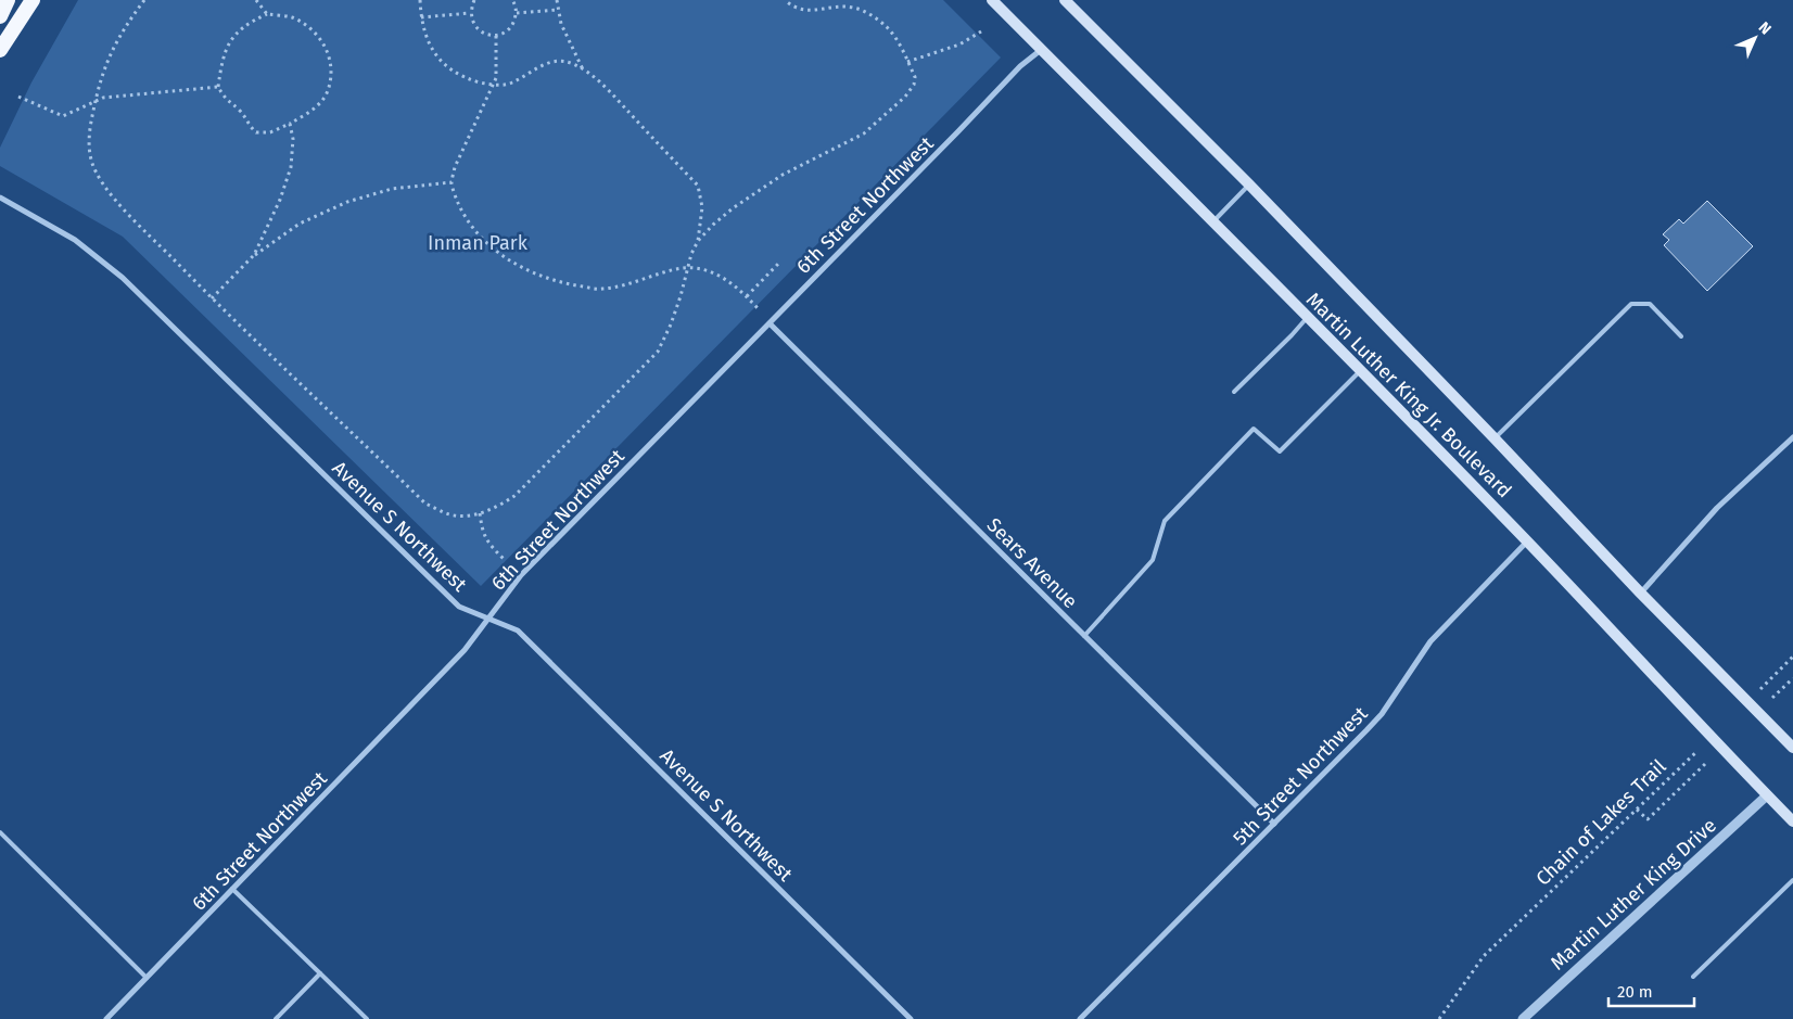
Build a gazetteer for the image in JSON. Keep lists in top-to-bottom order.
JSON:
{
  "streets": {
    "main road": ["Martin Luther King Jr. Boulevard"],
    "street": [
      "6th Street Northwest",
      "Avenue S Northwest",
      "Sears Avenue",
      "5th Street Northwest",
      "Martin Luther King Drive"
    ],
    "path": ["Chain of Lakes Trail"]
  },
  "crossings": [
    ["6th Street Northwest", "Martin Luther King Jr. Boulevard"],
    ["6th Street Northwest", "Avenue S Northwest"],
    ["6th Street Northwest", "Sears Avenue"],
    ["Martin Luther King Jr. Boulevard", "5th Street Northwest"],
    ["Martin Luther King Jr. Boulevard", "Martin Luther King Drive"],
    ["Sears Avenue", "5th Street Northwest"]
  ],
  "parks": ["Inman Park"],
  "scale_bar": "20 m",
  "north": "top right"
}
